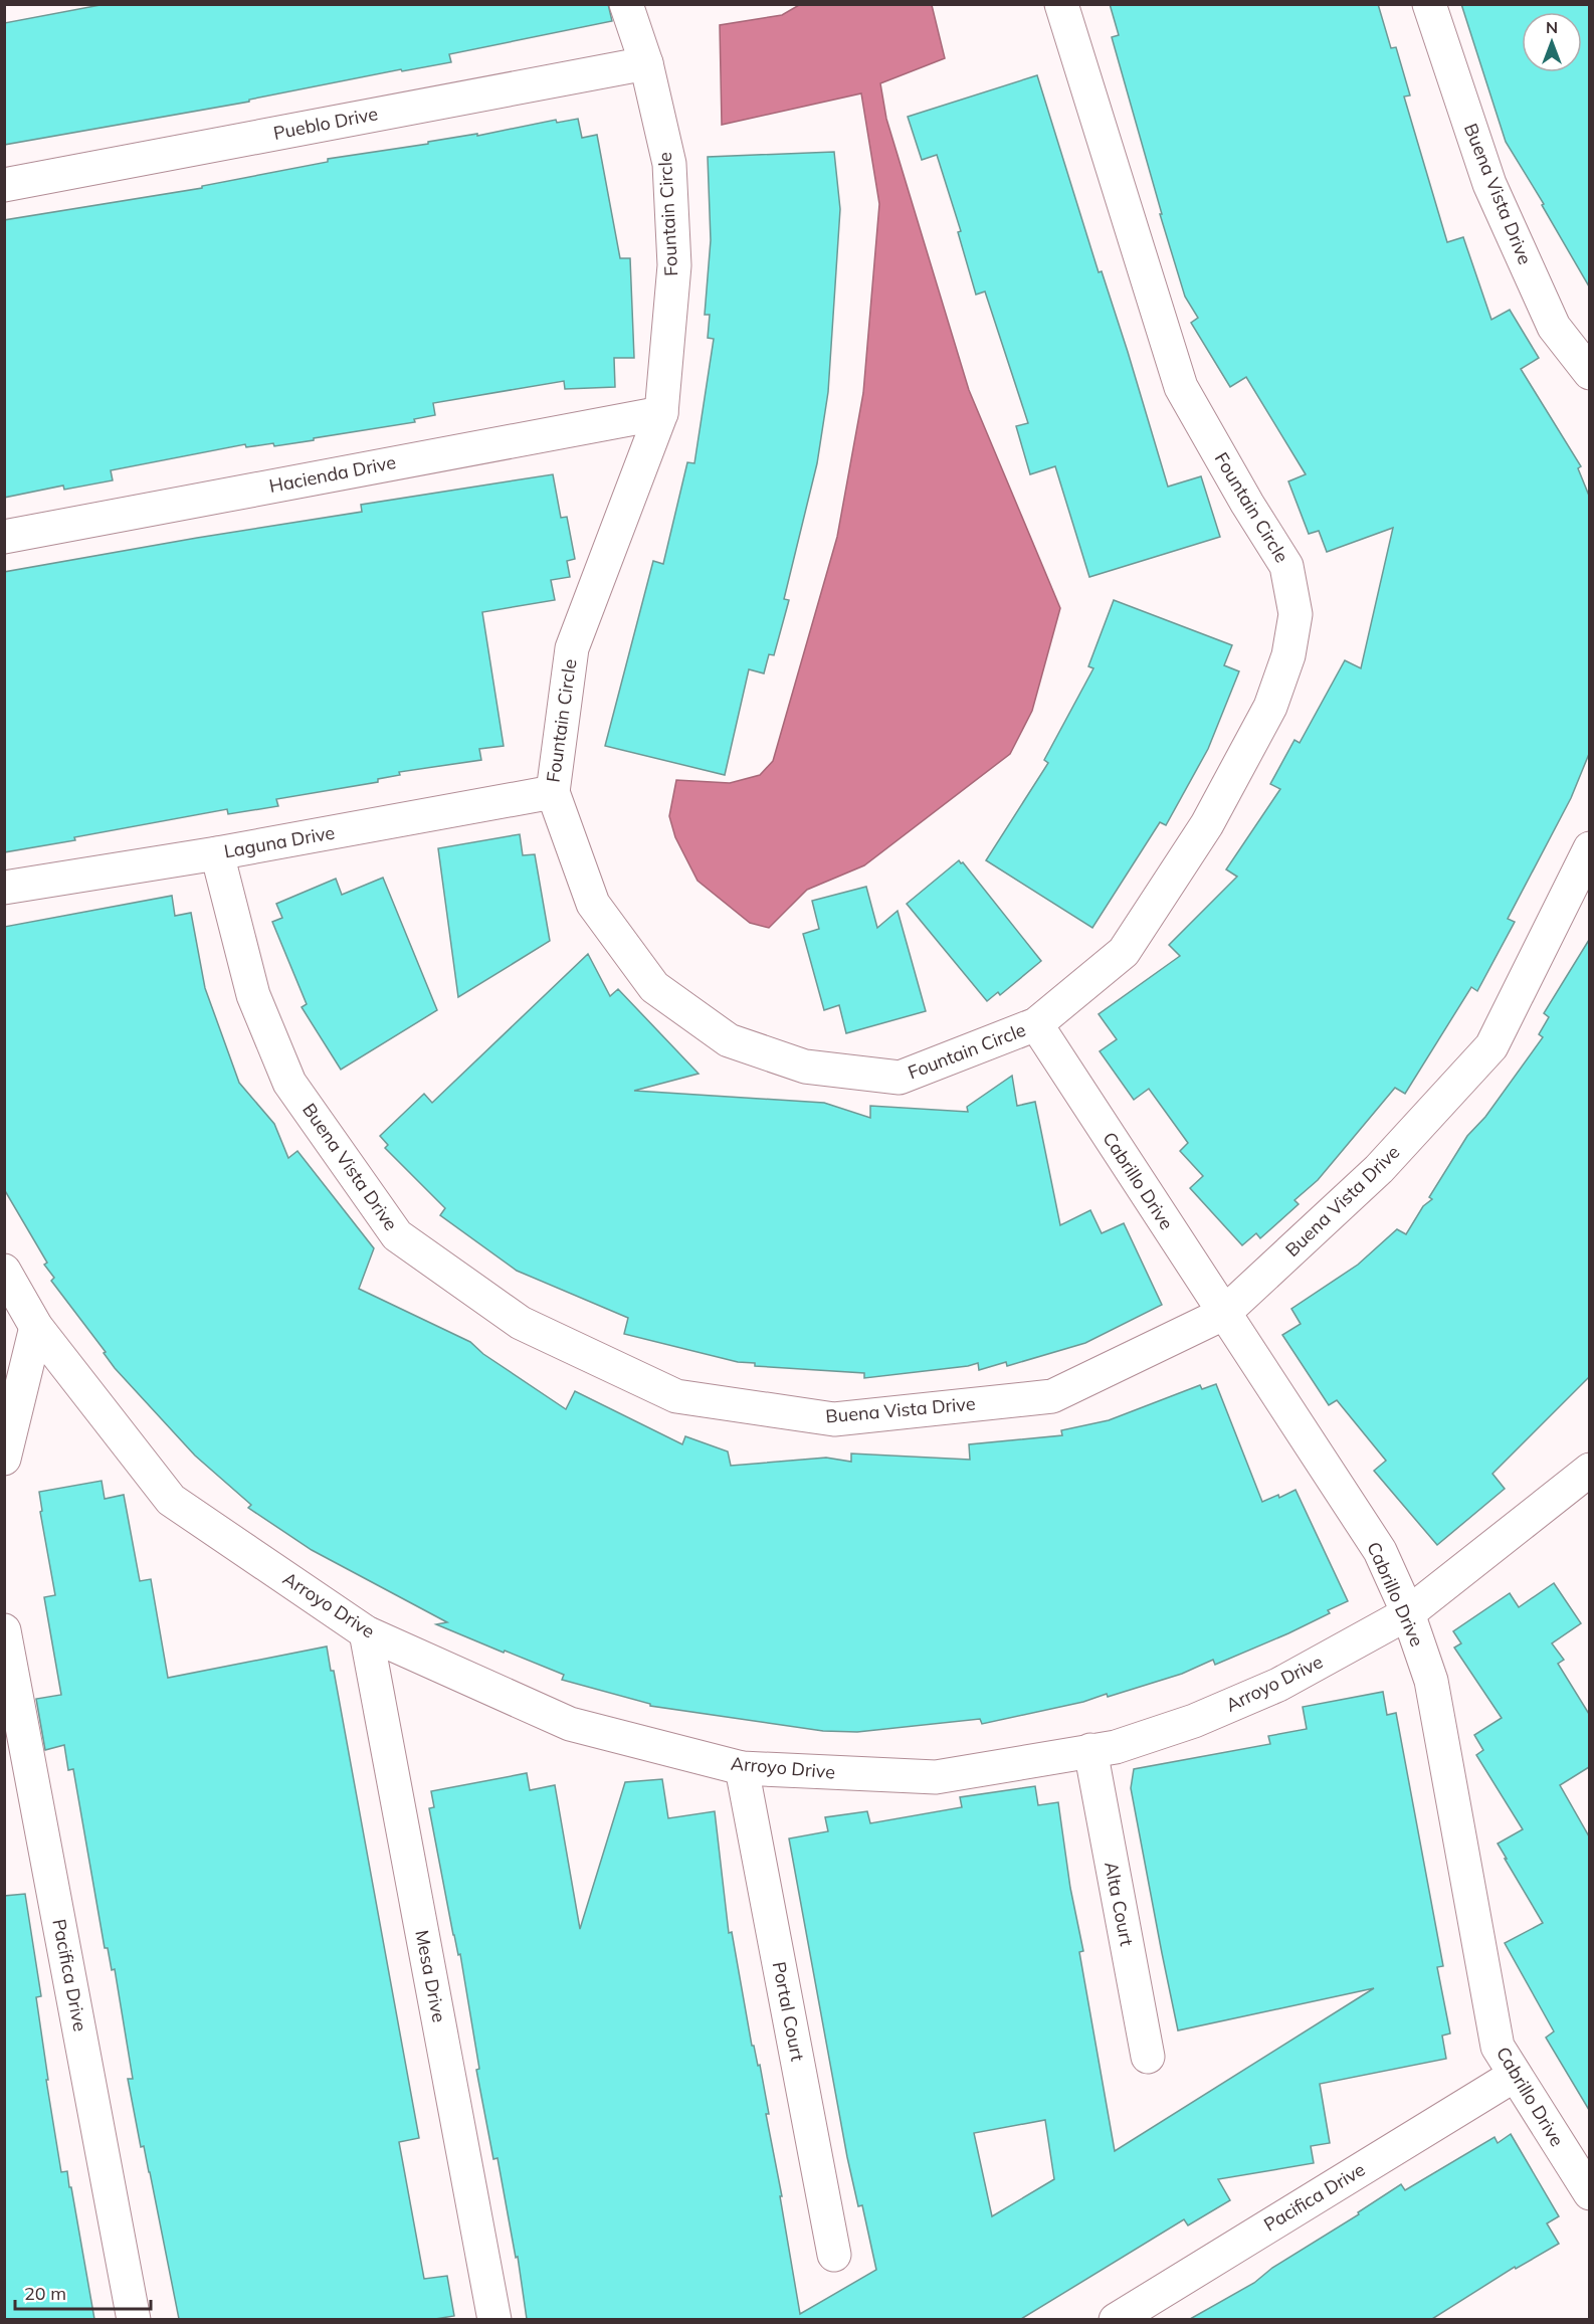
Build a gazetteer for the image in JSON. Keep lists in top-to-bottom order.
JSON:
{
  "streets": {
    "lane": [
      "Pueblo Drive",
      "Buena Vista Drive",
      "Fountain Circle",
      "Hacienda Drive",
      "Laguna Drive",
      "Cabrillo Drive",
      "Arroyo Drive",
      "Alta Court",
      "Pacifica Drive",
      "Mesa Drive",
      "Portal Court"
    ]
  },
  "crossings": [
    ["Pueblo Drive", "Fountain Circle"],
    ["Buena Vista Drive", "Laguna Drive"],
    ["Buena Vista Drive", "Cabrillo Drive"],
    ["Fountain Circle", "Hacienda Drive"],
    ["Fountain Circle", "Laguna Drive"],
    ["Fountain Circle", "Cabrillo Drive"],
    ["Cabrillo Drive", "Arroyo Drive"],
    ["Cabrillo Drive", "Pacifica Drive"],
    ["Arroyo Drive", "Alta Court"],
    ["Arroyo Drive", "Mesa Drive"],
    ["Arroyo Drive", "Portal Court"]
  ],
  "scale_bar": "20 m",
  "north": "top"
}
